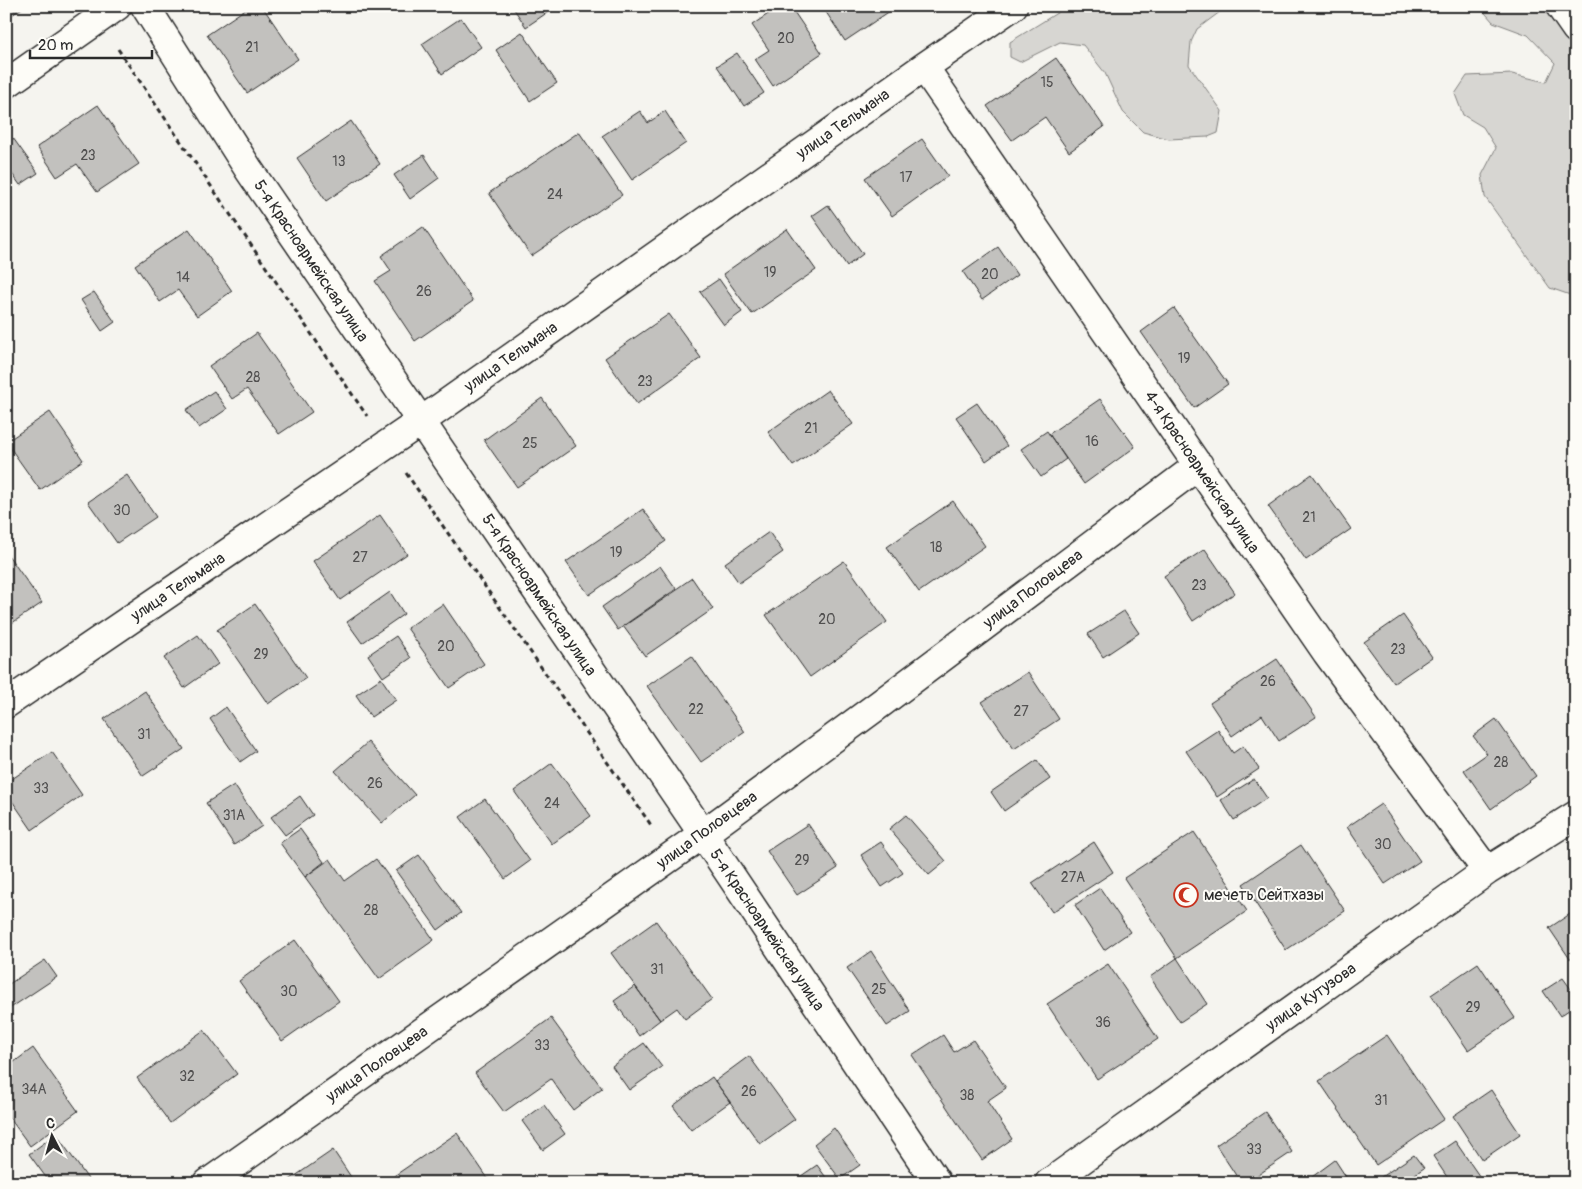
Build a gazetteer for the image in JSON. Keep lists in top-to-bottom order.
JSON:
{
  "streets": {
    "street": [
      "улица Тельмана",
      "5-я Красноармейская улица",
      "4-я Красноармейская улица",
      "улица Половцева",
      "улица Кутузова"
    ]
  },
  "crossings": [
    ["улица Тельмана", "5-я Красноармейская улица"],
    ["улица Тельмана", "4-я Красноармейская улица"],
    ["5-я Красноармейская улица", "улица Половцева"],
    ["4-я Красноармейская улица", "улица Половцева"],
    ["4-я Красноармейская улица", "улица Кутузова"]
  ],
  "places": {
    "mosque": ["мечеть Сейтхазы"]
  },
  "house_numbers": [
    "20",
    "21",
    "15",
    "23",
    "13",
    "17",
    "24",
    "19",
    "20",
    "14",
    "26",
    "19",
    "28",
    "23",
    "21",
    "16",
    "25",
    "30",
    "21",
    "18",
    "19",
    "27",
    "23",
    "20",
    "20",
    "23",
    "29",
    "26",
    "22",
    "27",
    "31",
    "28",
    "26",
    "33",
    "24",
    "31А",
    "30",
    "29",
    "27А",
    "28",
    "31",
    "25",
    "30",
    "29",
    "36",
    "33",
    "32",
    "34А",
    "26",
    "38",
    "31",
    "33"
  ],
  "scale_bar": "20 m",
  "north": "top"
}
